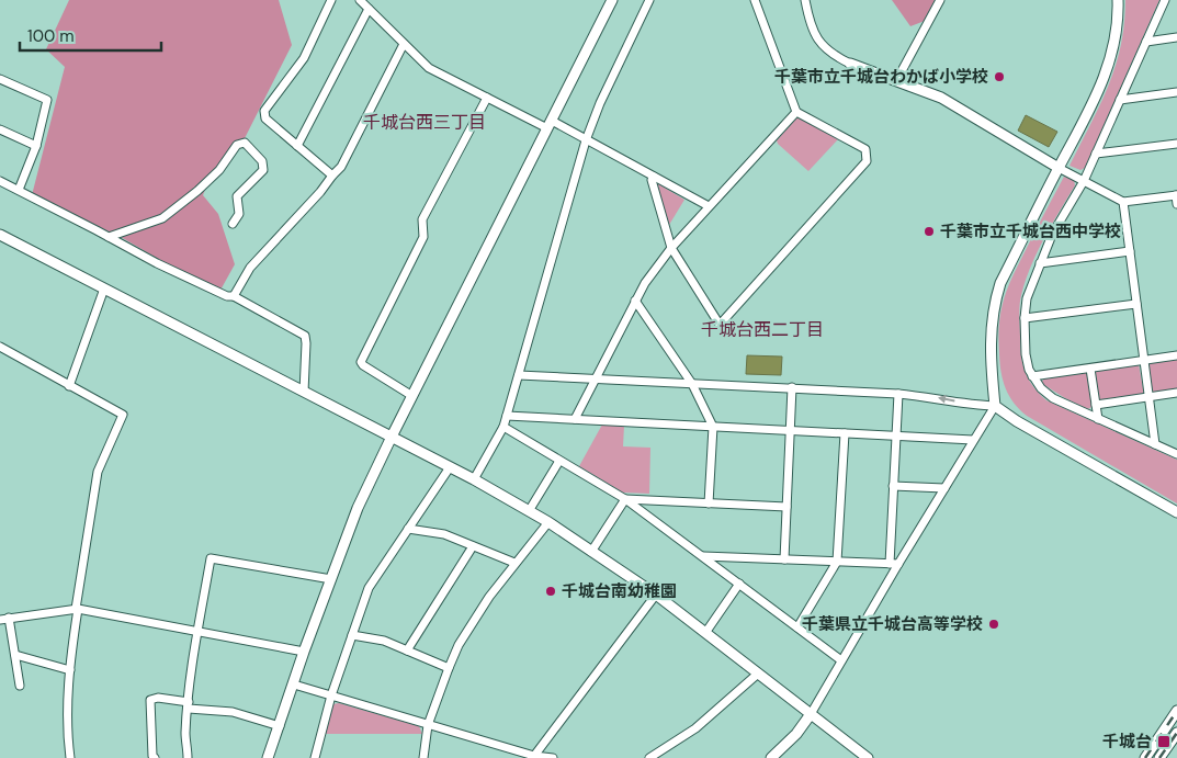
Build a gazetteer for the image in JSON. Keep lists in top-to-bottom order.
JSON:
{
  "districts": ["千城台西三丁目", "千城台西二丁目"],
  "places": {
    "other": [
      "千葉市立千城台わかば小学校",
      "千葉市立千城台西中学校",
      "千城台南幼稚園",
      "千葉県立千城台高等学校"
    ],
    "transit": ["千城台"]
  },
  "scale_bar": "100 m"
}
